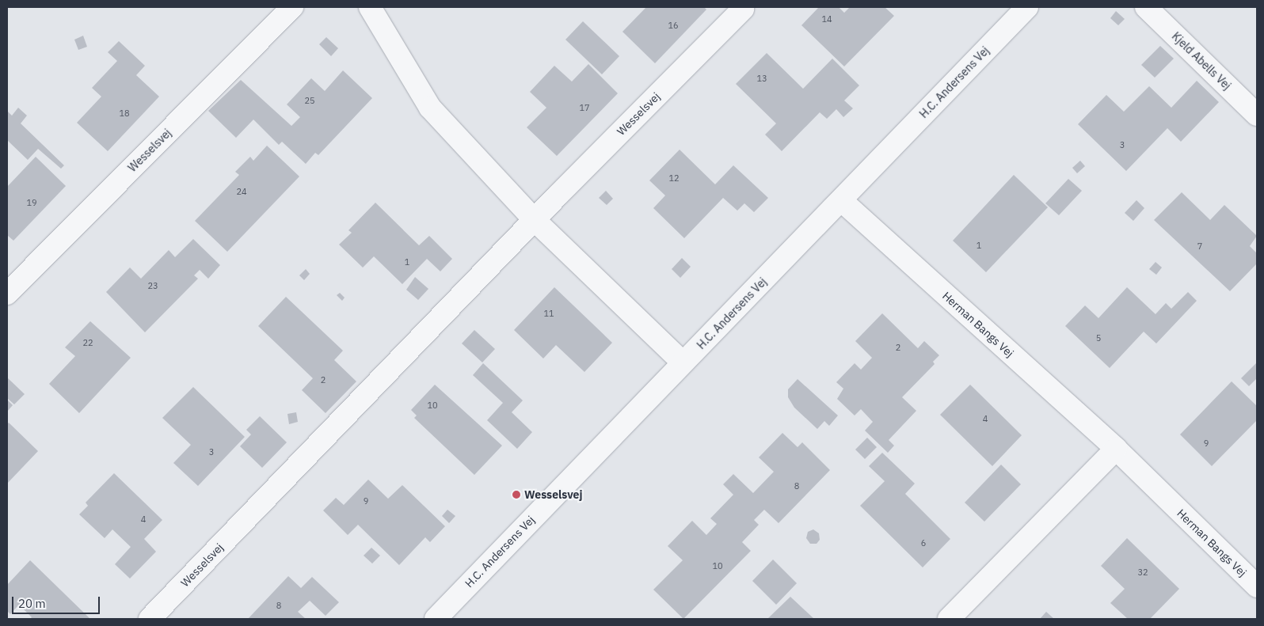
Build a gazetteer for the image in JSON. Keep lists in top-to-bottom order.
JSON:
{
  "streets": {
    "street": [
      "Kjeld Abells Vej",
      "H.C. Andersens Vej",
      "Wesselsvej",
      "Herman Bangs Vej"
    ]
  },
  "crossings": [
    ["H.C. Andersens Vej", "Herman Bangs Vej"]
  ],
  "places": ["Wesselsvej"],
  "house_numbers": [
    "14",
    "16",
    "13",
    "25",
    "17",
    "18",
    "3",
    "12",
    "24",
    "19",
    "1",
    "7",
    "1",
    "23",
    "11",
    "5",
    "22",
    "2",
    "2",
    "10",
    "4",
    "9",
    "3",
    "8",
    "9",
    "4",
    "6",
    "10",
    "32",
    "8"
  ],
  "scale_bar": "20 m"
}
